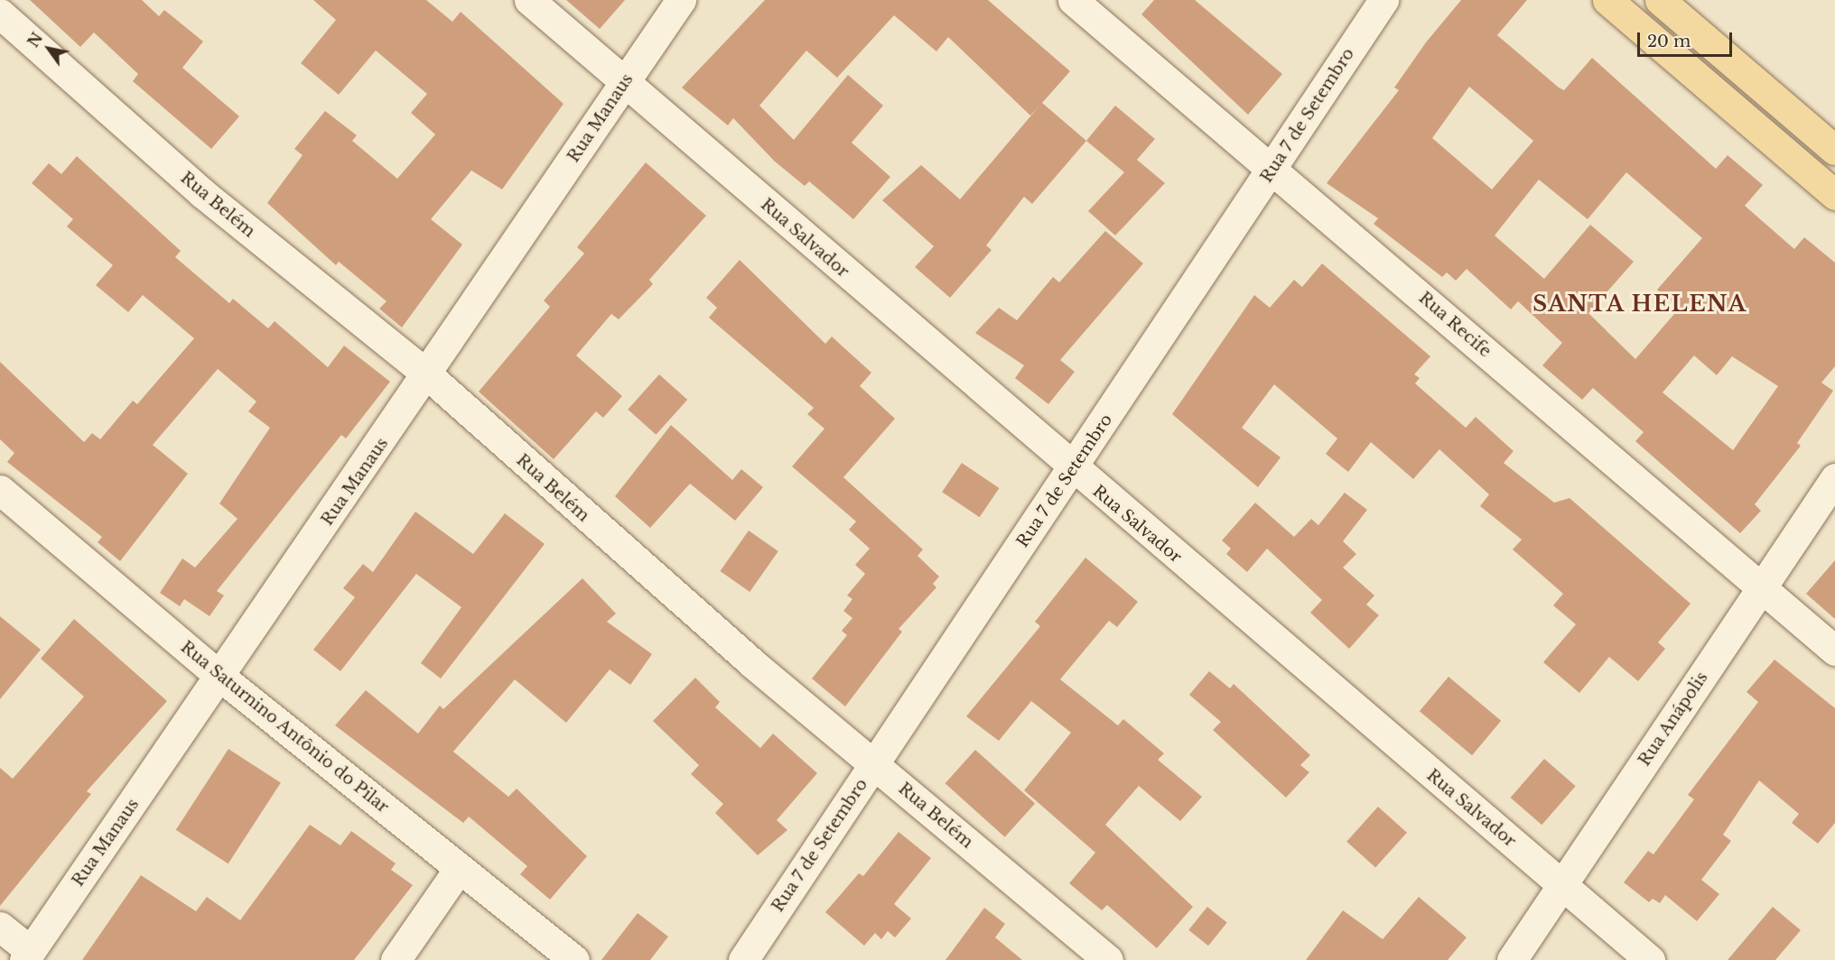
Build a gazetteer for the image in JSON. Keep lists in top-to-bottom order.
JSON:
{
  "streets": {
    "street": [
      "Rua 7 de Setembro",
      "Rua Manaus",
      "Rua Belém",
      "Rua Salvador",
      "Rua Recife",
      "Rua Anápolis",
      "Rua Saturnino Antônio do Pilar"
    ]
  },
  "crossings": [
    ["Rua 7 de Setembro", "Rua Belém"],
    ["Rua 7 de Setembro", "Rua Salvador"],
    ["Rua 7 de Setembro", "Rua Recife"],
    ["Rua Manaus", "Rua Belém"],
    ["Rua Manaus", "Rua Salvador"],
    ["Rua Manaus", "Rua Saturnino Antônio do Pilar"],
    ["Rua Salvador", "Rua Anápolis"],
    ["Rua Recife", "Rua Anápolis"]
  ],
  "districts": ["SANTA HELENA"],
  "scale_bar": "20 m",
  "north": "top left"
}
